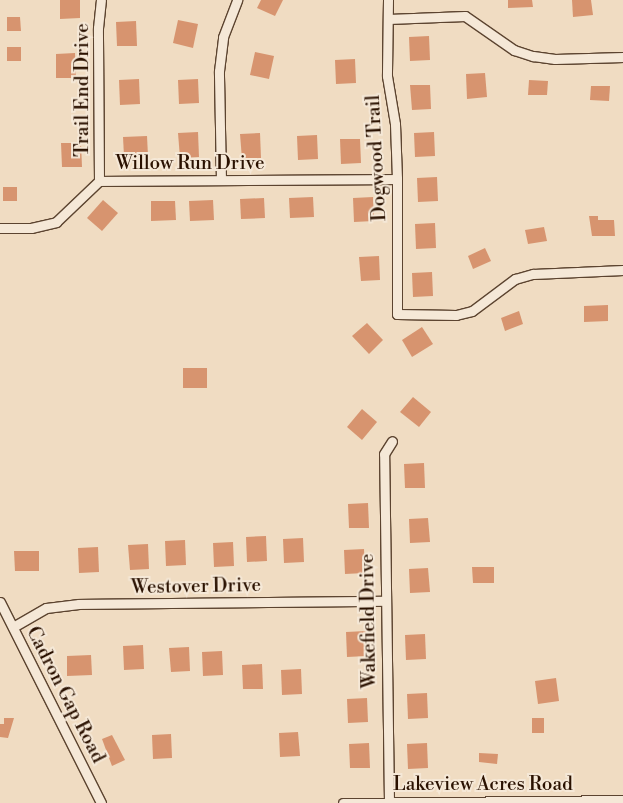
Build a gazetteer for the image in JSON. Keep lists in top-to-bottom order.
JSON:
{
  "streets": {
    "street": [
      "Trail End Drive",
      "Dogwood Trail",
      "Willow Run Drive",
      "Westover Drive",
      "Wakefield Drive",
      "Cadron Gap Road",
      "Lakeview Acres Road"
    ]
  },
  "crossings": [
    ["Trail End Drive", "Willow Run Drive"],
    ["Dogwood Trail", "Willow Run Drive"],
    ["Westover Drive", "Wakefield Drive"],
    ["Westover Drive", "Cadron Gap Road"],
    ["Wakefield Drive", "Lakeview Acres Road"]
  ]
}
